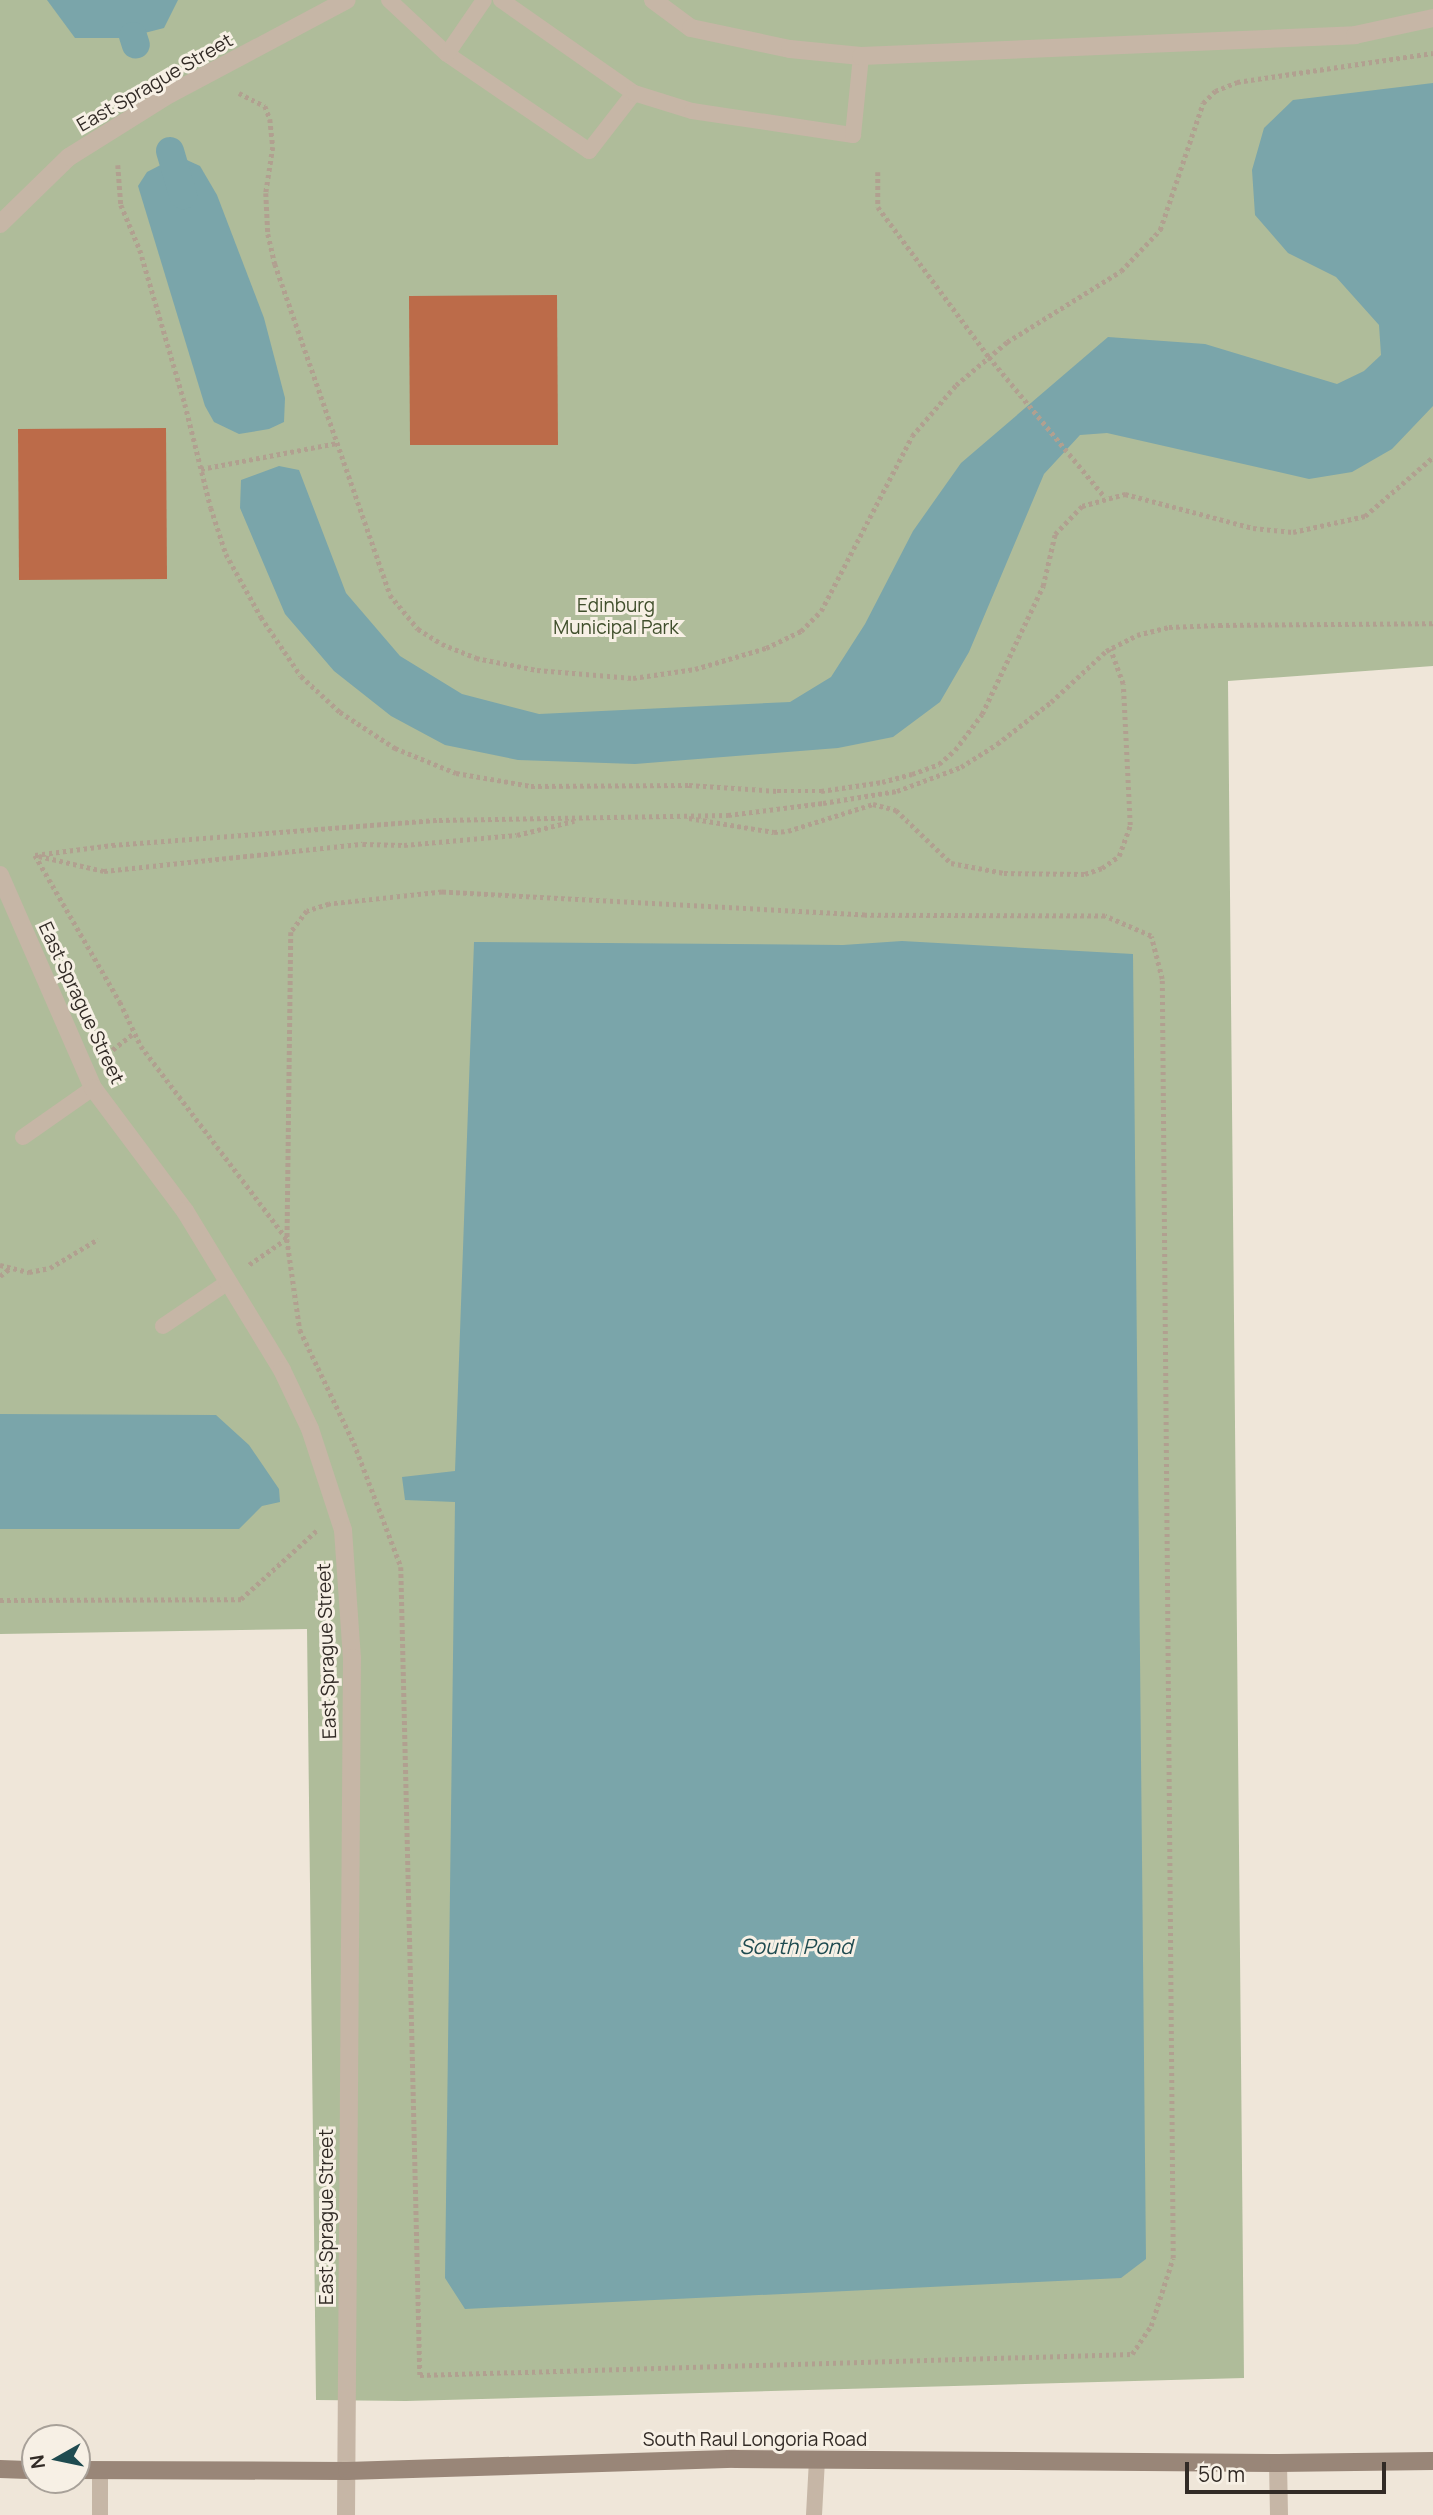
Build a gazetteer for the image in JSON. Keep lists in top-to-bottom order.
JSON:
{
  "streets": {
    "main road": ["South Raul Longoria Road"],
    "street": ["East Sprague Street"]
  },
  "crossings": [
    ["East Sprague Street", "South Raul Longoria Road"]
  ],
  "water": ["South Pond"],
  "parks": ["Edinburg Municipal Park"],
  "scale_bar": "50 m",
  "north": "left"
}
